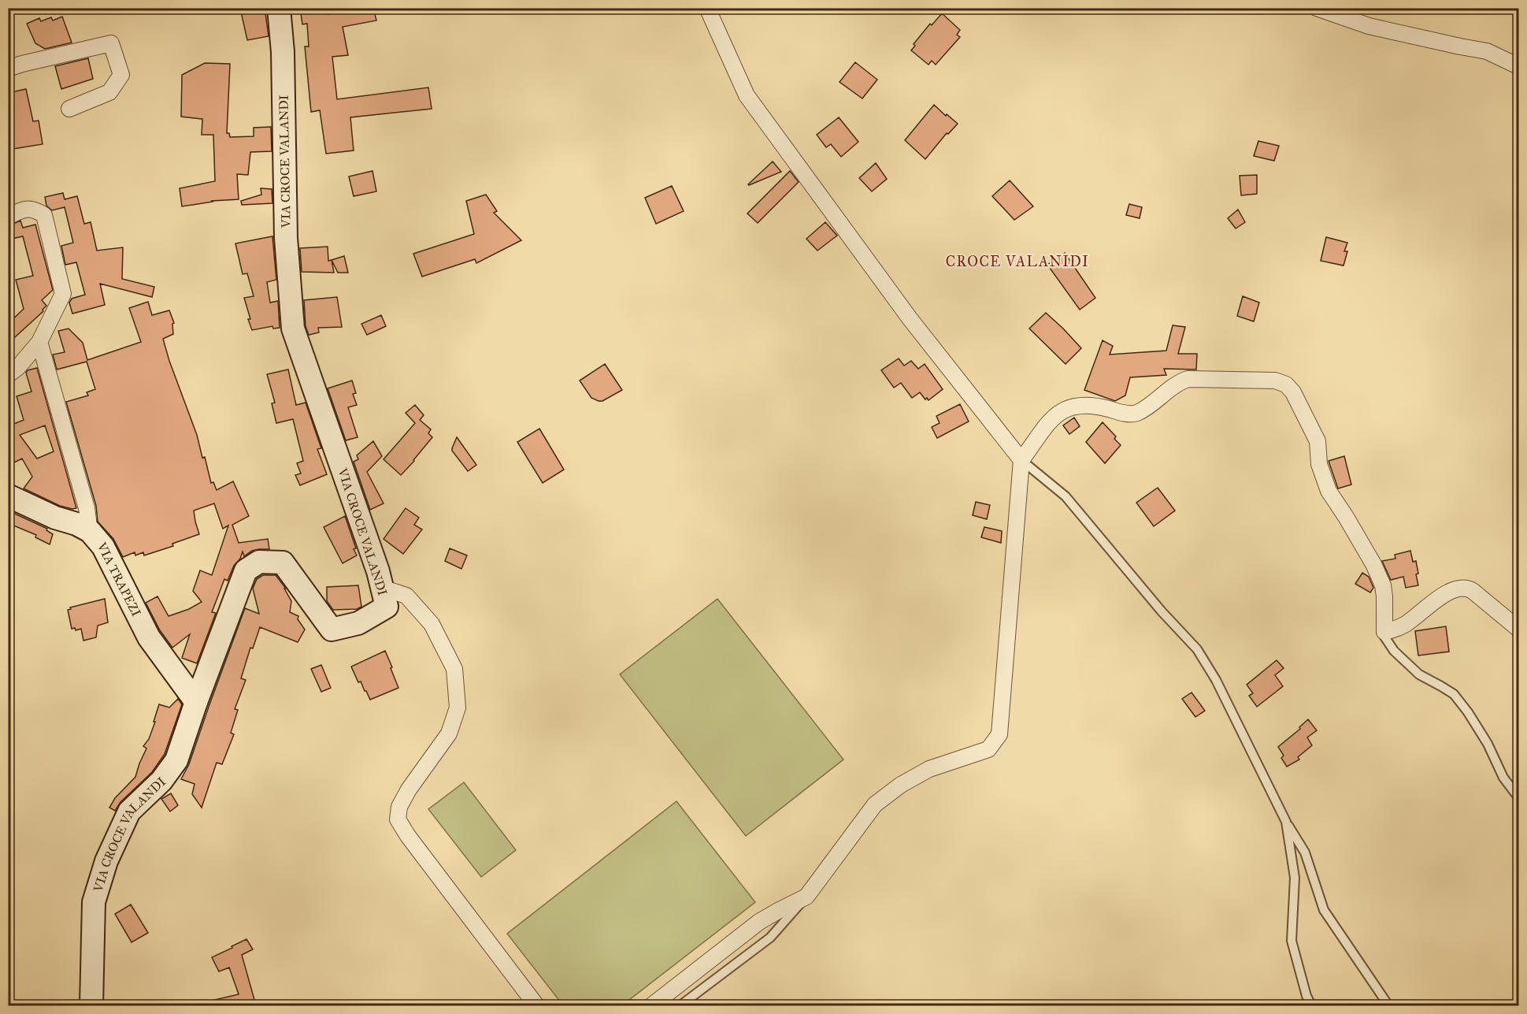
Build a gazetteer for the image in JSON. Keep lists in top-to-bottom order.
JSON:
{
  "streets": {
    "street": ["VIA CROCE VALANDI", "VIA TRAPEZI"]
  },
  "crossings": [
    ["VIA CROCE VALANDI", "VIA TRAPEZI"]
  ],
  "districts": ["CROCE VALANIDI"]
}
